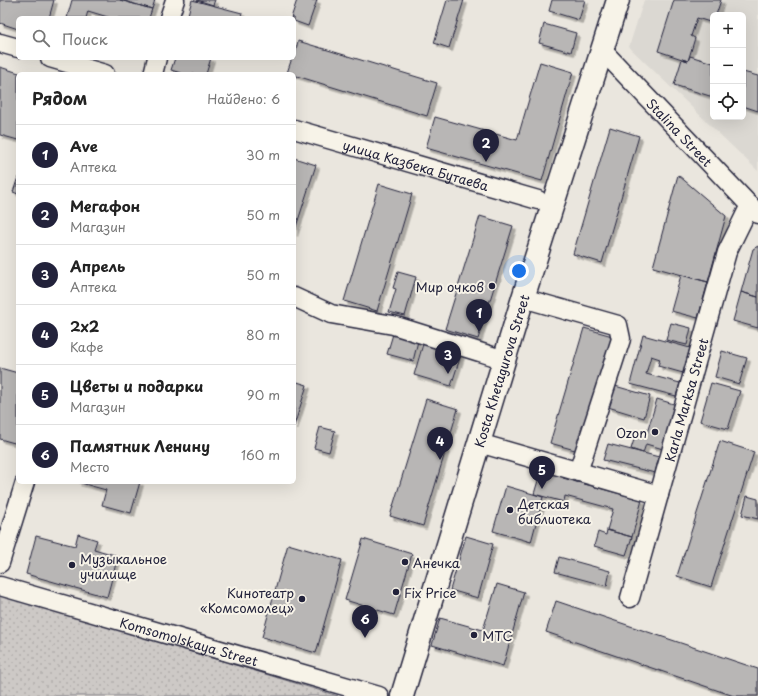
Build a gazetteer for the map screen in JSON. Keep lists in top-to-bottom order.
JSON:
{
  "streets": {
    "main road": ["Kosta Khetagurova Street"],
    "street": [
      "Stalina Street",
      "улица Казбека Бутаева",
      "Karla Marksa Street",
      "Komsomolskaya Street"
    ]
  },
  "crossings": [
    ["Stalina Street", "Kosta Khetagurova Street"],
    ["Stalina Street", "Karla Marksa Street"]
  ],
  "places": [
    "Мир очков",
    "Ozon",
    "Детская библиотека",
    "Анечка",
    "Музыкальное училище",
    "Fix Price",
    "Кинотеатр «Комсомолец»",
    "МТС"
  ],
  "page": {
    "map_buttons": ["+", "−"],
    "search": "Поиск",
    "heading": ["Рядом", "Найдено: 6"],
    "list": [
      {
        "mark": "1",
        "name": "Ave",
        "note": "Аптека",
        "value": "30 m"
      },
      {
        "mark": "2",
        "name": "Мегафон",
        "note": "Магазин",
        "value": "50 m"
      },
      {
        "mark": "3",
        "name": "Апрель",
        "note": "Аптека",
        "value": "50 m"
      },
      {
        "mark": "4",
        "name": "2x2",
        "note": "Кафе",
        "value": "80 m"
      },
      {
        "mark": "5",
        "name": "Цветы и подарки",
        "note": "Магазин",
        "value": "90 m"
      },
      {
        "mark": "6",
        "name": "Памятник Ленину",
        "note": "Место",
        "value": "160 m"
      }
    ],
    "pins": [
      "2",
      "1",
      "3",
      "4",
      "5",
      "6"
    ]
  }
}
